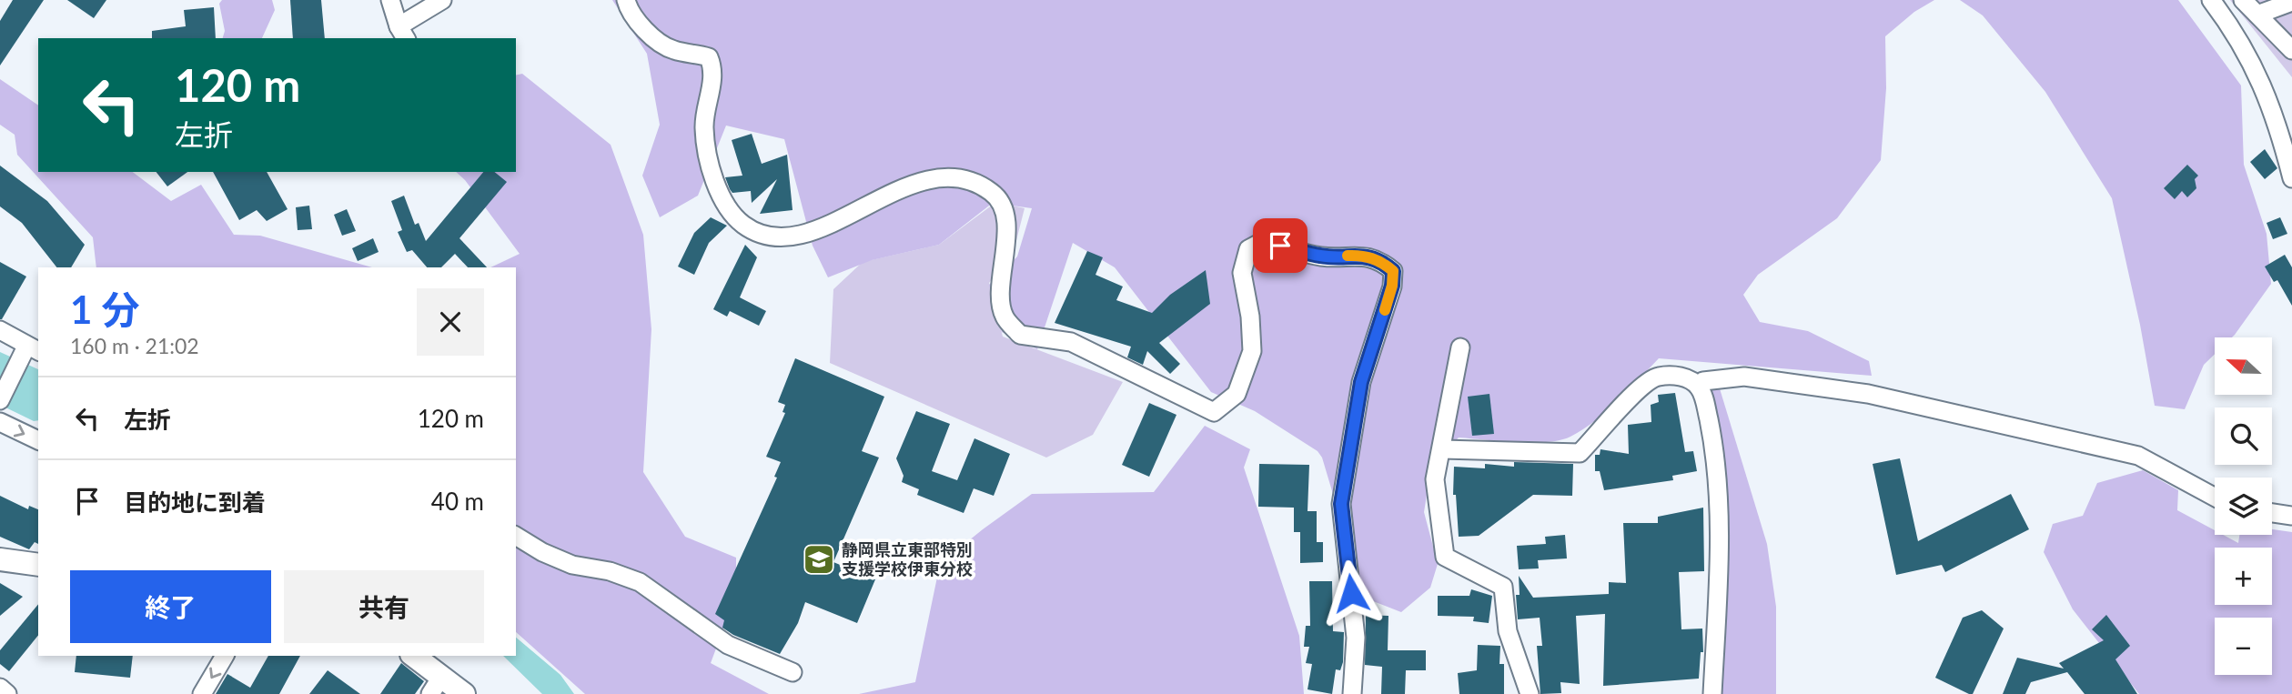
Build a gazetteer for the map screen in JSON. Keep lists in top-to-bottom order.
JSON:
{
  "places": {
    "school or university": ["静岡県立東部特別 支援学校伊東分校"]
  },
  "north": "left",
  "page": {
    "turn": ["120 m", "左折"],
    "heading": ["1 分", "160 m · 21:02"],
    "map_buttons": ["+", "−"],
    "list": [
      {
        "name": "左折",
        "value": "120 m"
      },
      {
        "name": "目的地に到着",
        "value": "40 m"
      }
    ],
    "buttons": ["終了", "共有"]
  }
}
